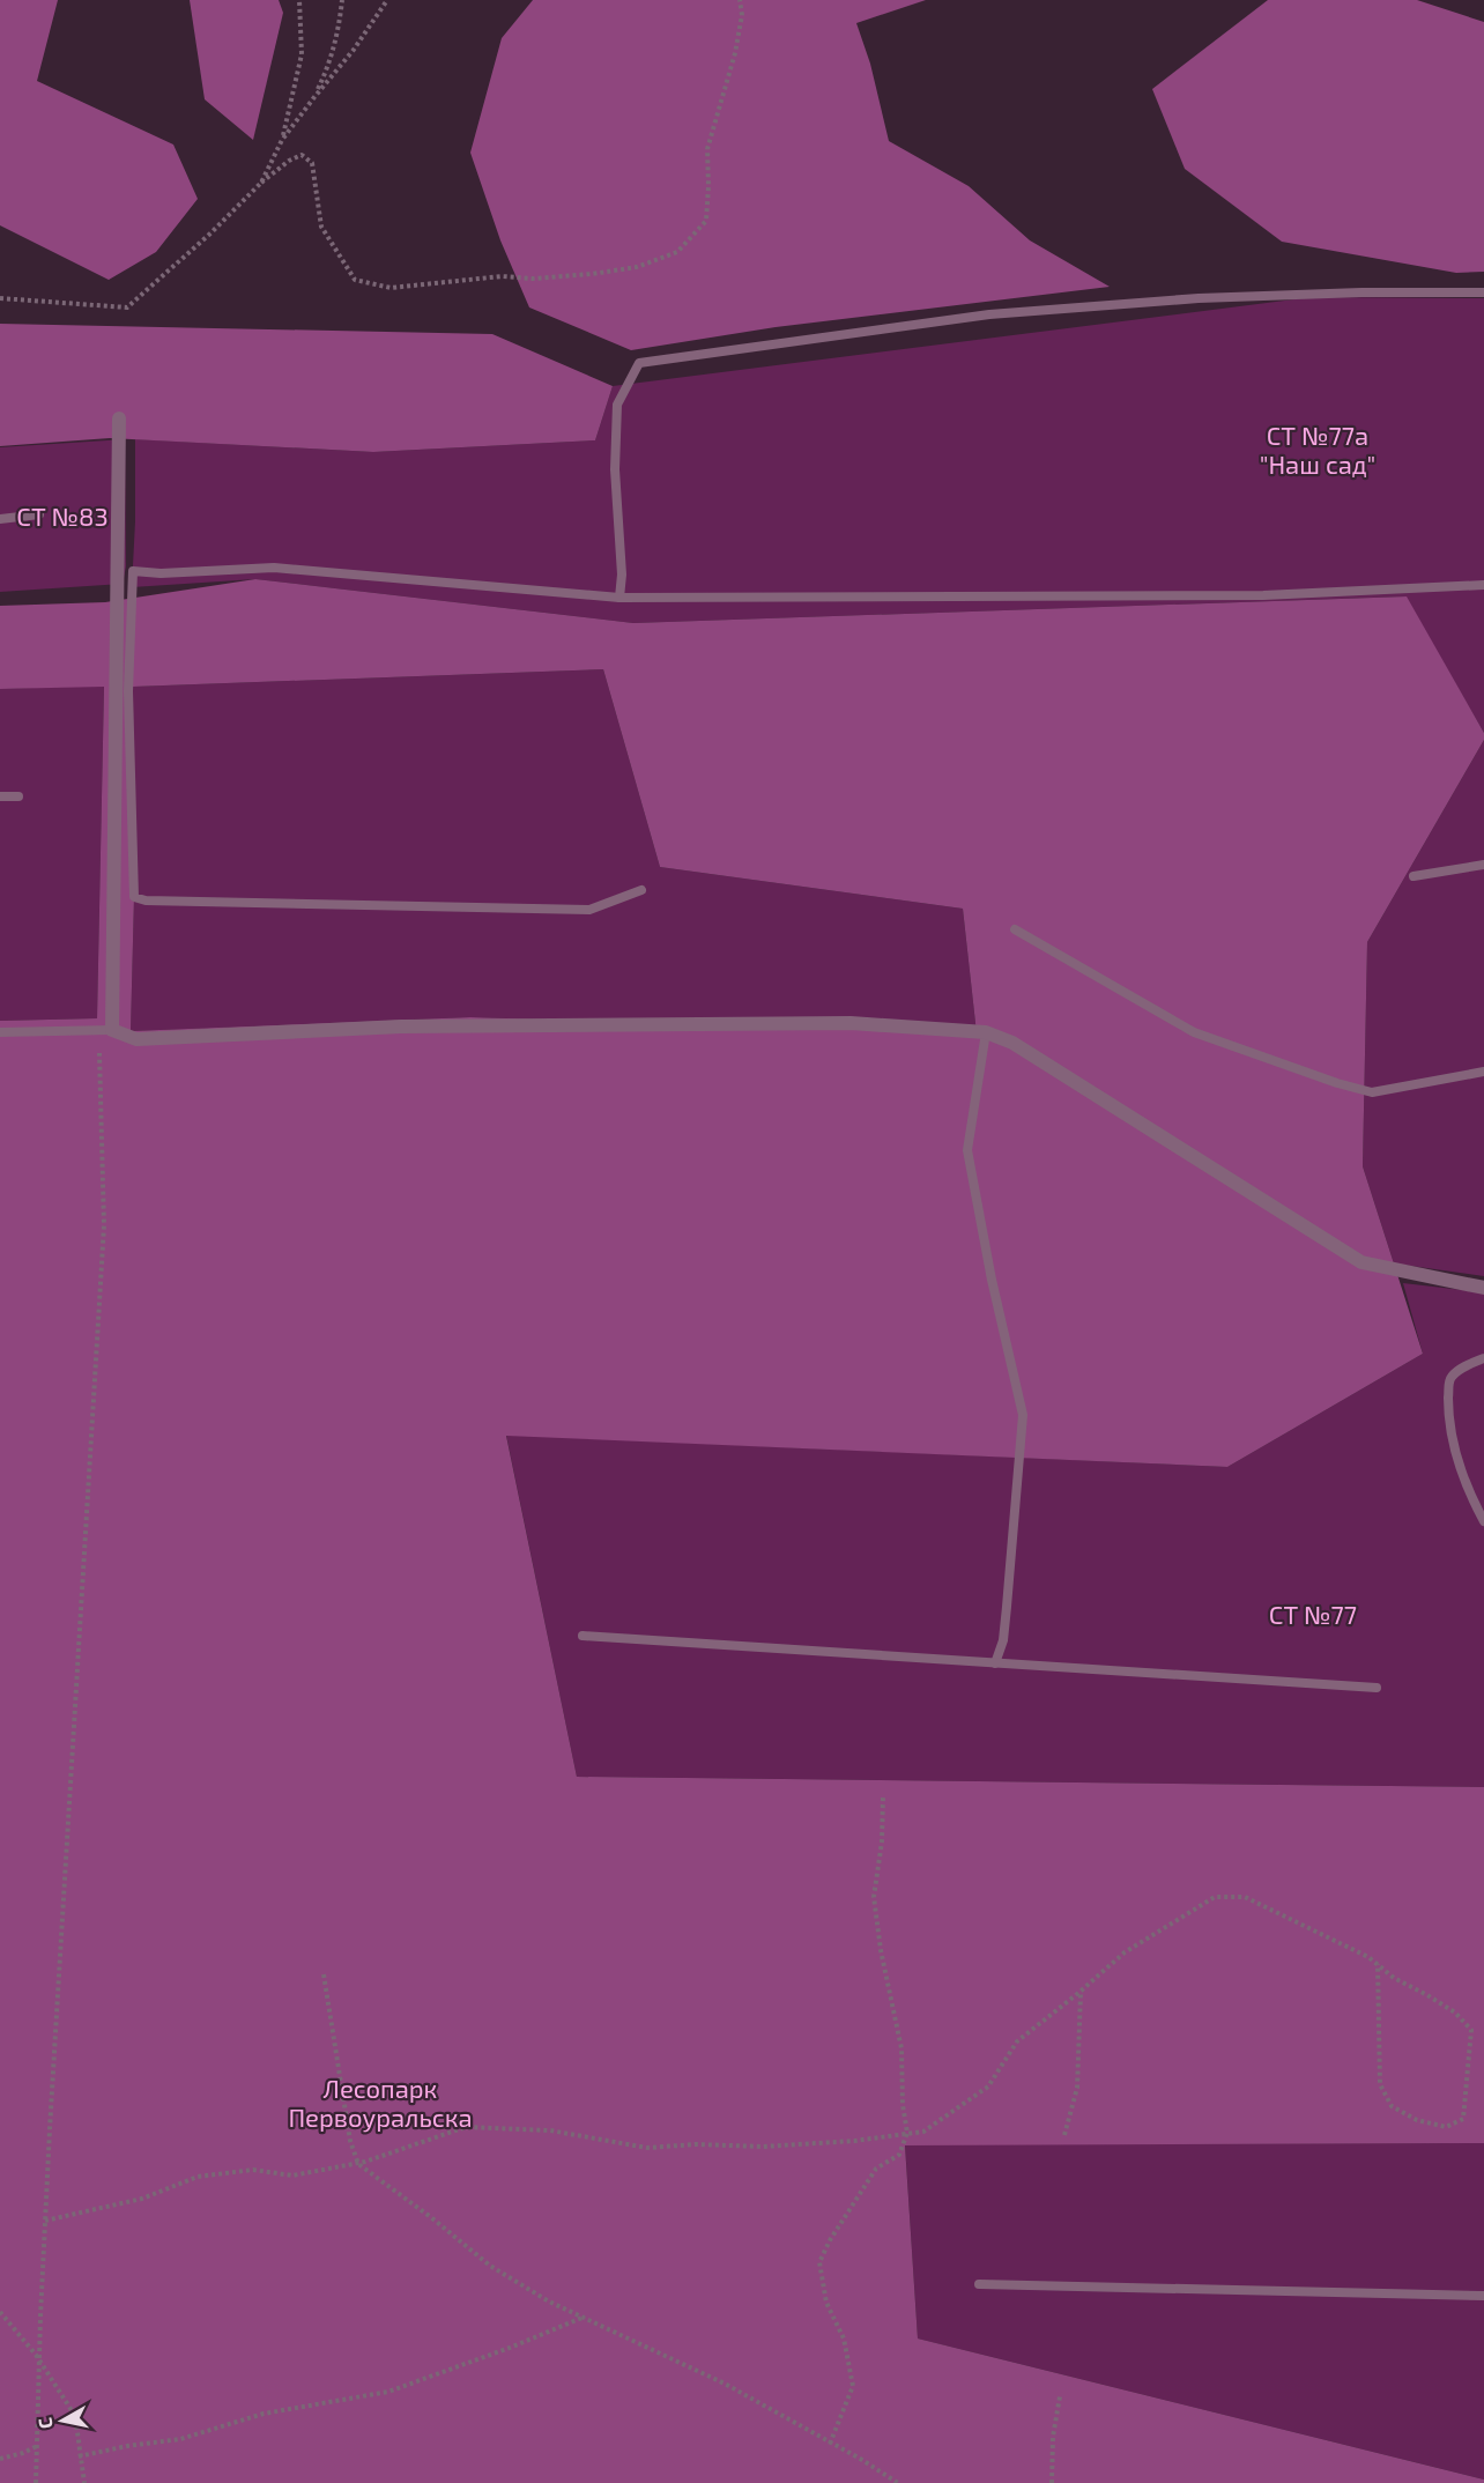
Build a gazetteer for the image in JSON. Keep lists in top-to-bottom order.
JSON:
{
  "parks": [
    "СТ №77а \"Наш сад\"",
    "СТ №83",
    "СТ №77",
    "Лесопарк Первоуральска"
  ],
  "north": "left"
}
